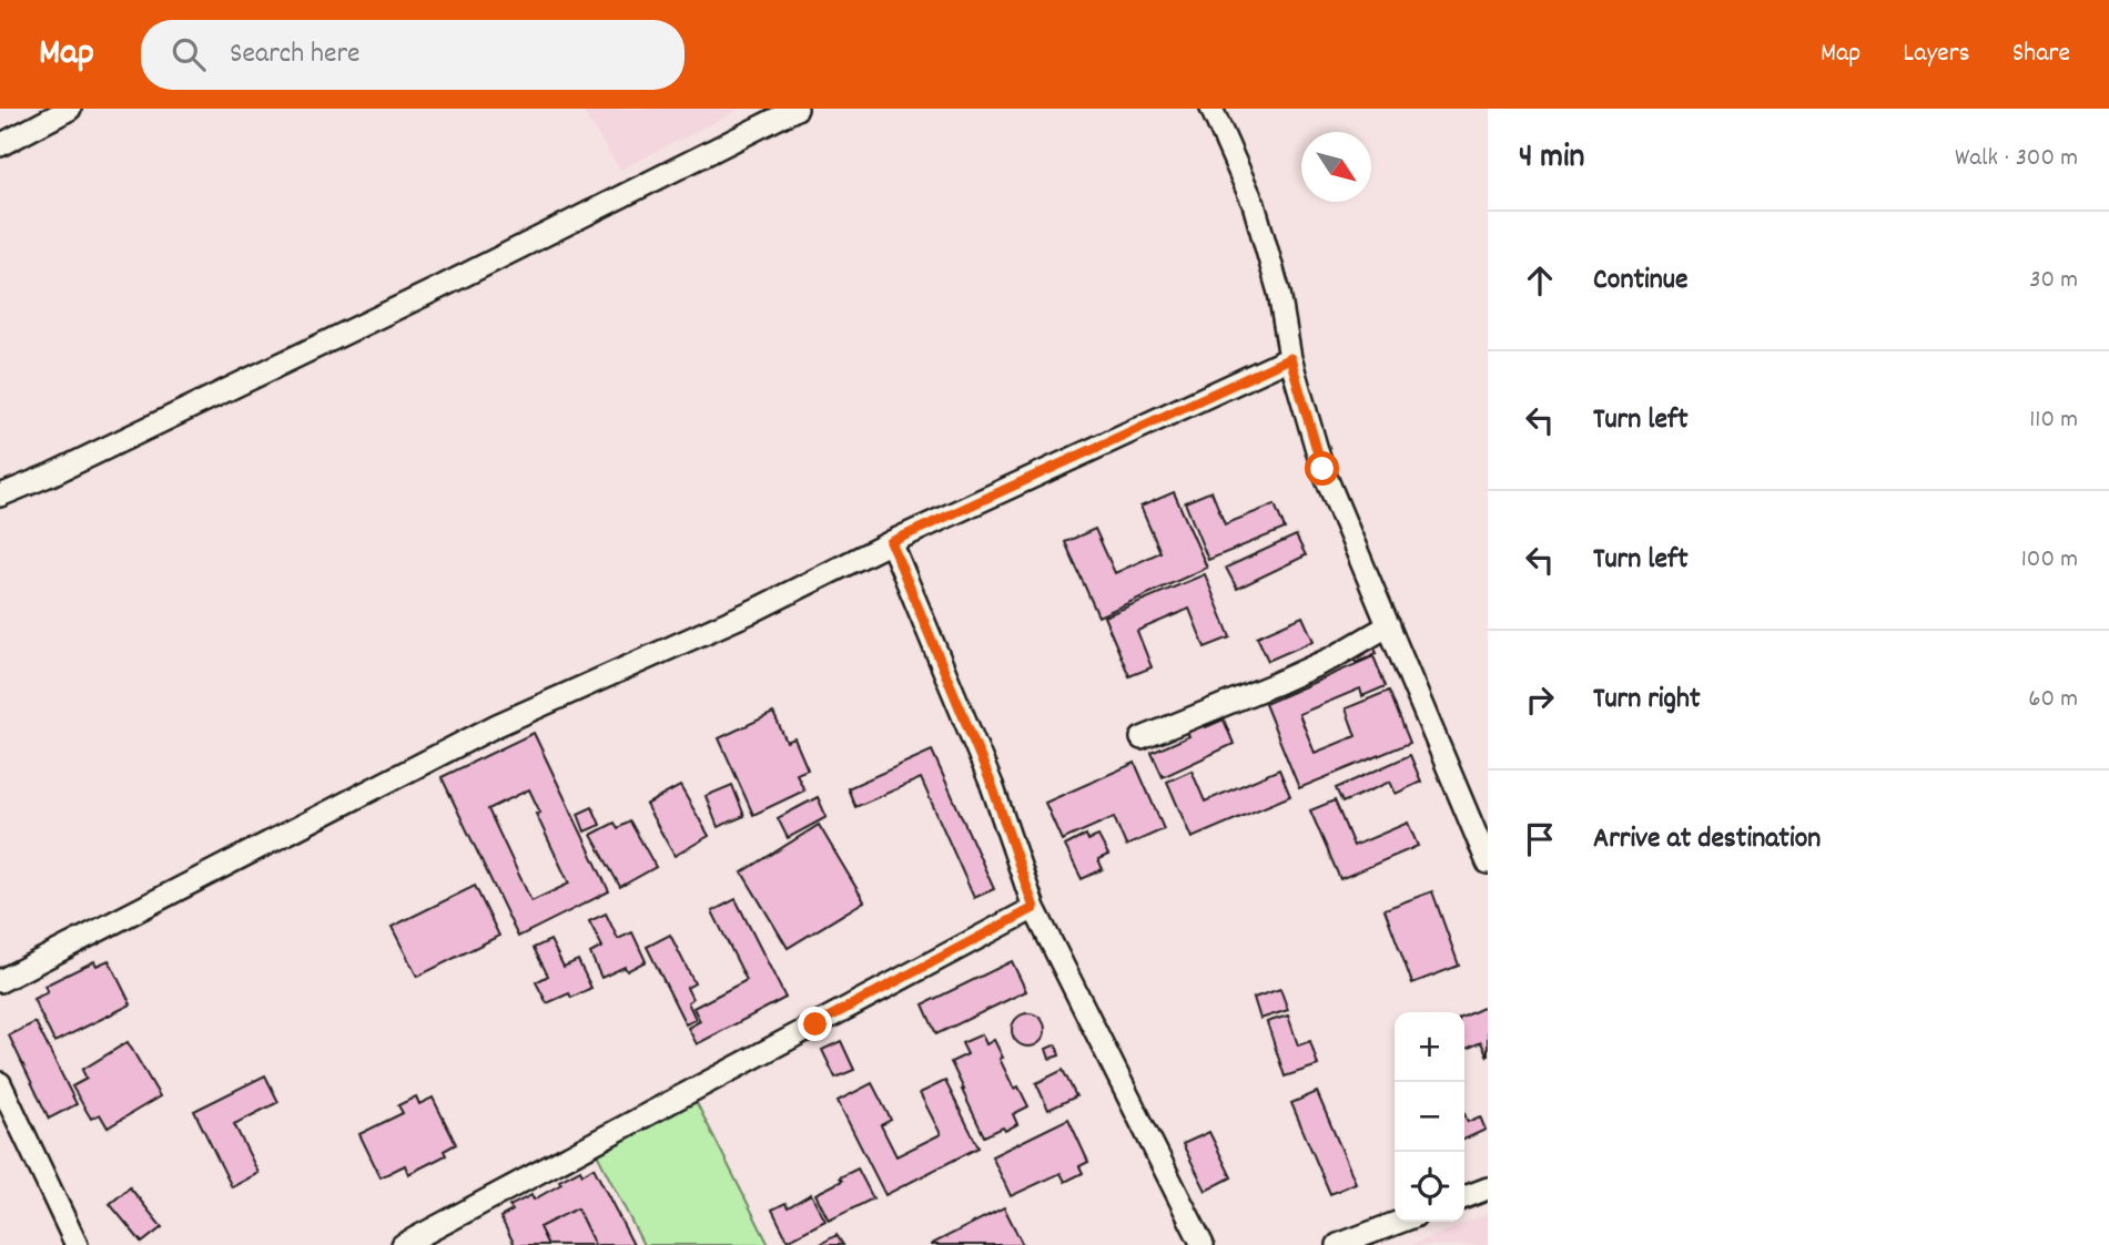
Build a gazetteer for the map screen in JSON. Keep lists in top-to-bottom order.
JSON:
{
  "north": "bottom right",
  "page": {
    "header": "Map",
    "search": "Search here",
    "nav": ["Map", "Layers", "Share"],
    "heading": ["4 min", "Walk · 300 m"],
    "list": [
      ["Continue", "30 m"],
      ["Turn left", "110 m"],
      ["Turn left", "100 m"],
      ["Turn right", "60 m"],
      "Arrive at destination"
    ],
    "map_buttons": ["+", "−"]
  }
}
